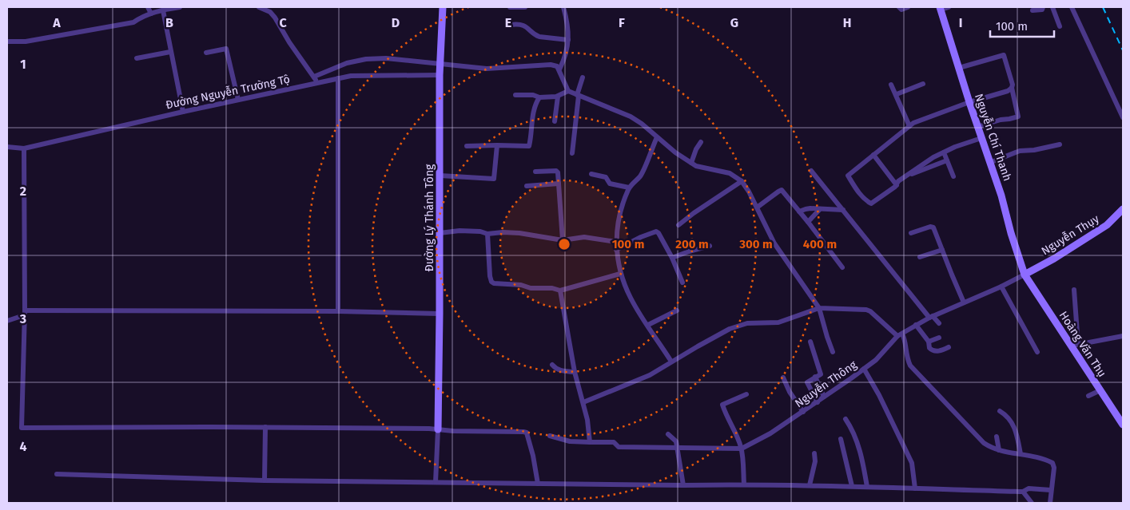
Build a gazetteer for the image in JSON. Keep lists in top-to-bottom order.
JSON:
{
  "streets": {
    "street": [
      "Đường Nguyễn Trường Tộ",
      "Nguyễn Chí Thanh",
      "Đường Lý Thánh Tông",
      "Nguyễn Thụy",
      "Hoàng Văn Thụ",
      "Nguyễn Thông"
    ]
  },
  "crossings": [
    ["Đường Nguyễn Trường Tộ", "Đường Lý Thánh Tông"],
    ["Nguyễn Chí Thanh", "Nguyễn Thụy"],
    ["Nguyễn Chí Thanh", "Hoàng Văn Thụ"],
    ["Nguyễn Chí Thanh", "Nguyễn Thông"],
    ["Nguyễn Thụy", "Hoàng Văn Thụ"],
    ["Nguyễn Thụy", "Nguyễn Thông"],
    ["Hoàng Văn Thụ", "Nguyễn Thông"]
  ],
  "scale_bar": "100 m",
  "grid": {
    "columns": [
      "A",
      "B",
      "C",
      "D",
      "E",
      "F",
      "G",
      "H",
      "I"
    ],
    "rows": [
      "1",
      "2",
      "3",
      "4"
    ]
  },
  "rings": [
    "100 m",
    "200 m",
    "300 m",
    "400 m"
  ]
}
